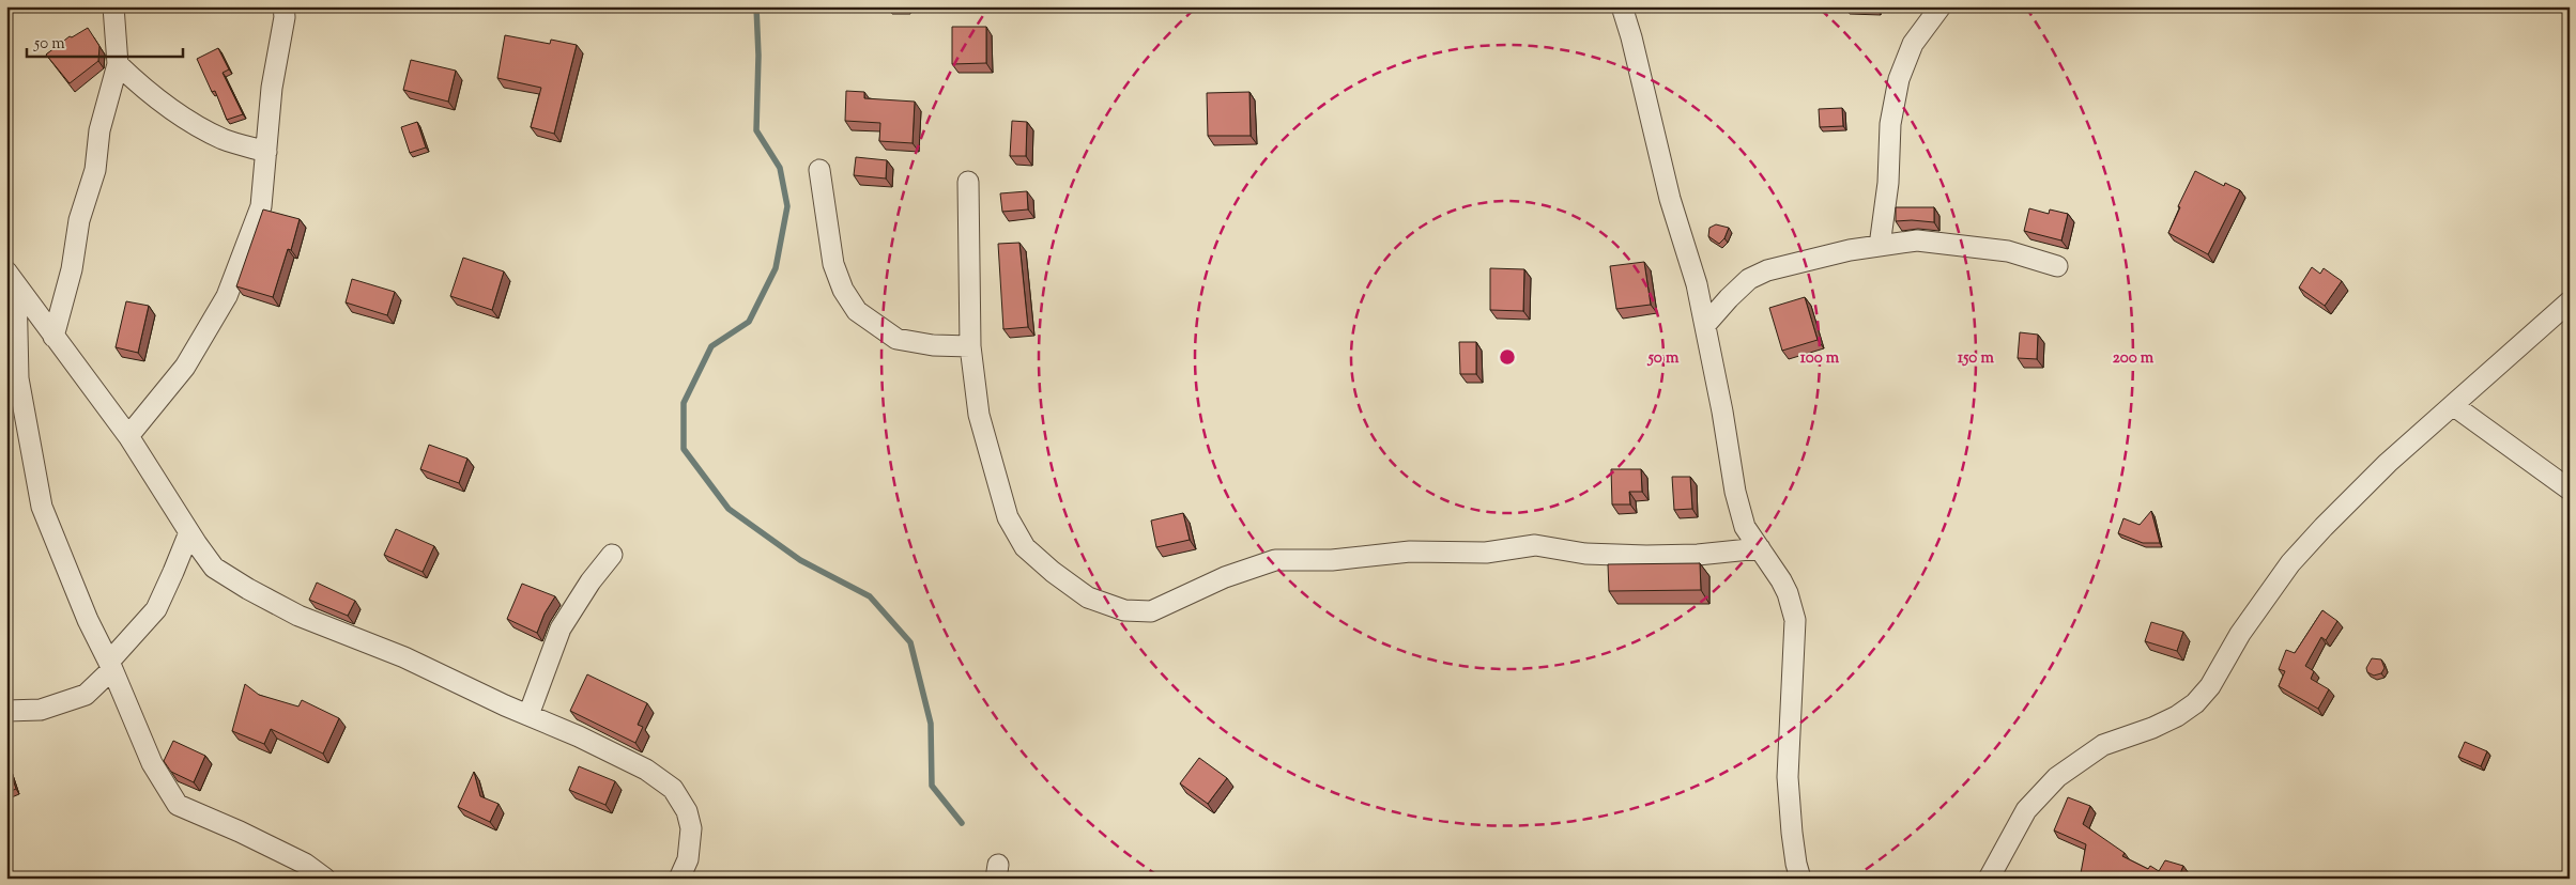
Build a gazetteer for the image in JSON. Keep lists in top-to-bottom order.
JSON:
{
  "scale_bar": "50 m",
  "rings": [
    "50 m",
    "100 m",
    "150 m",
    "200 m"
  ]
}
